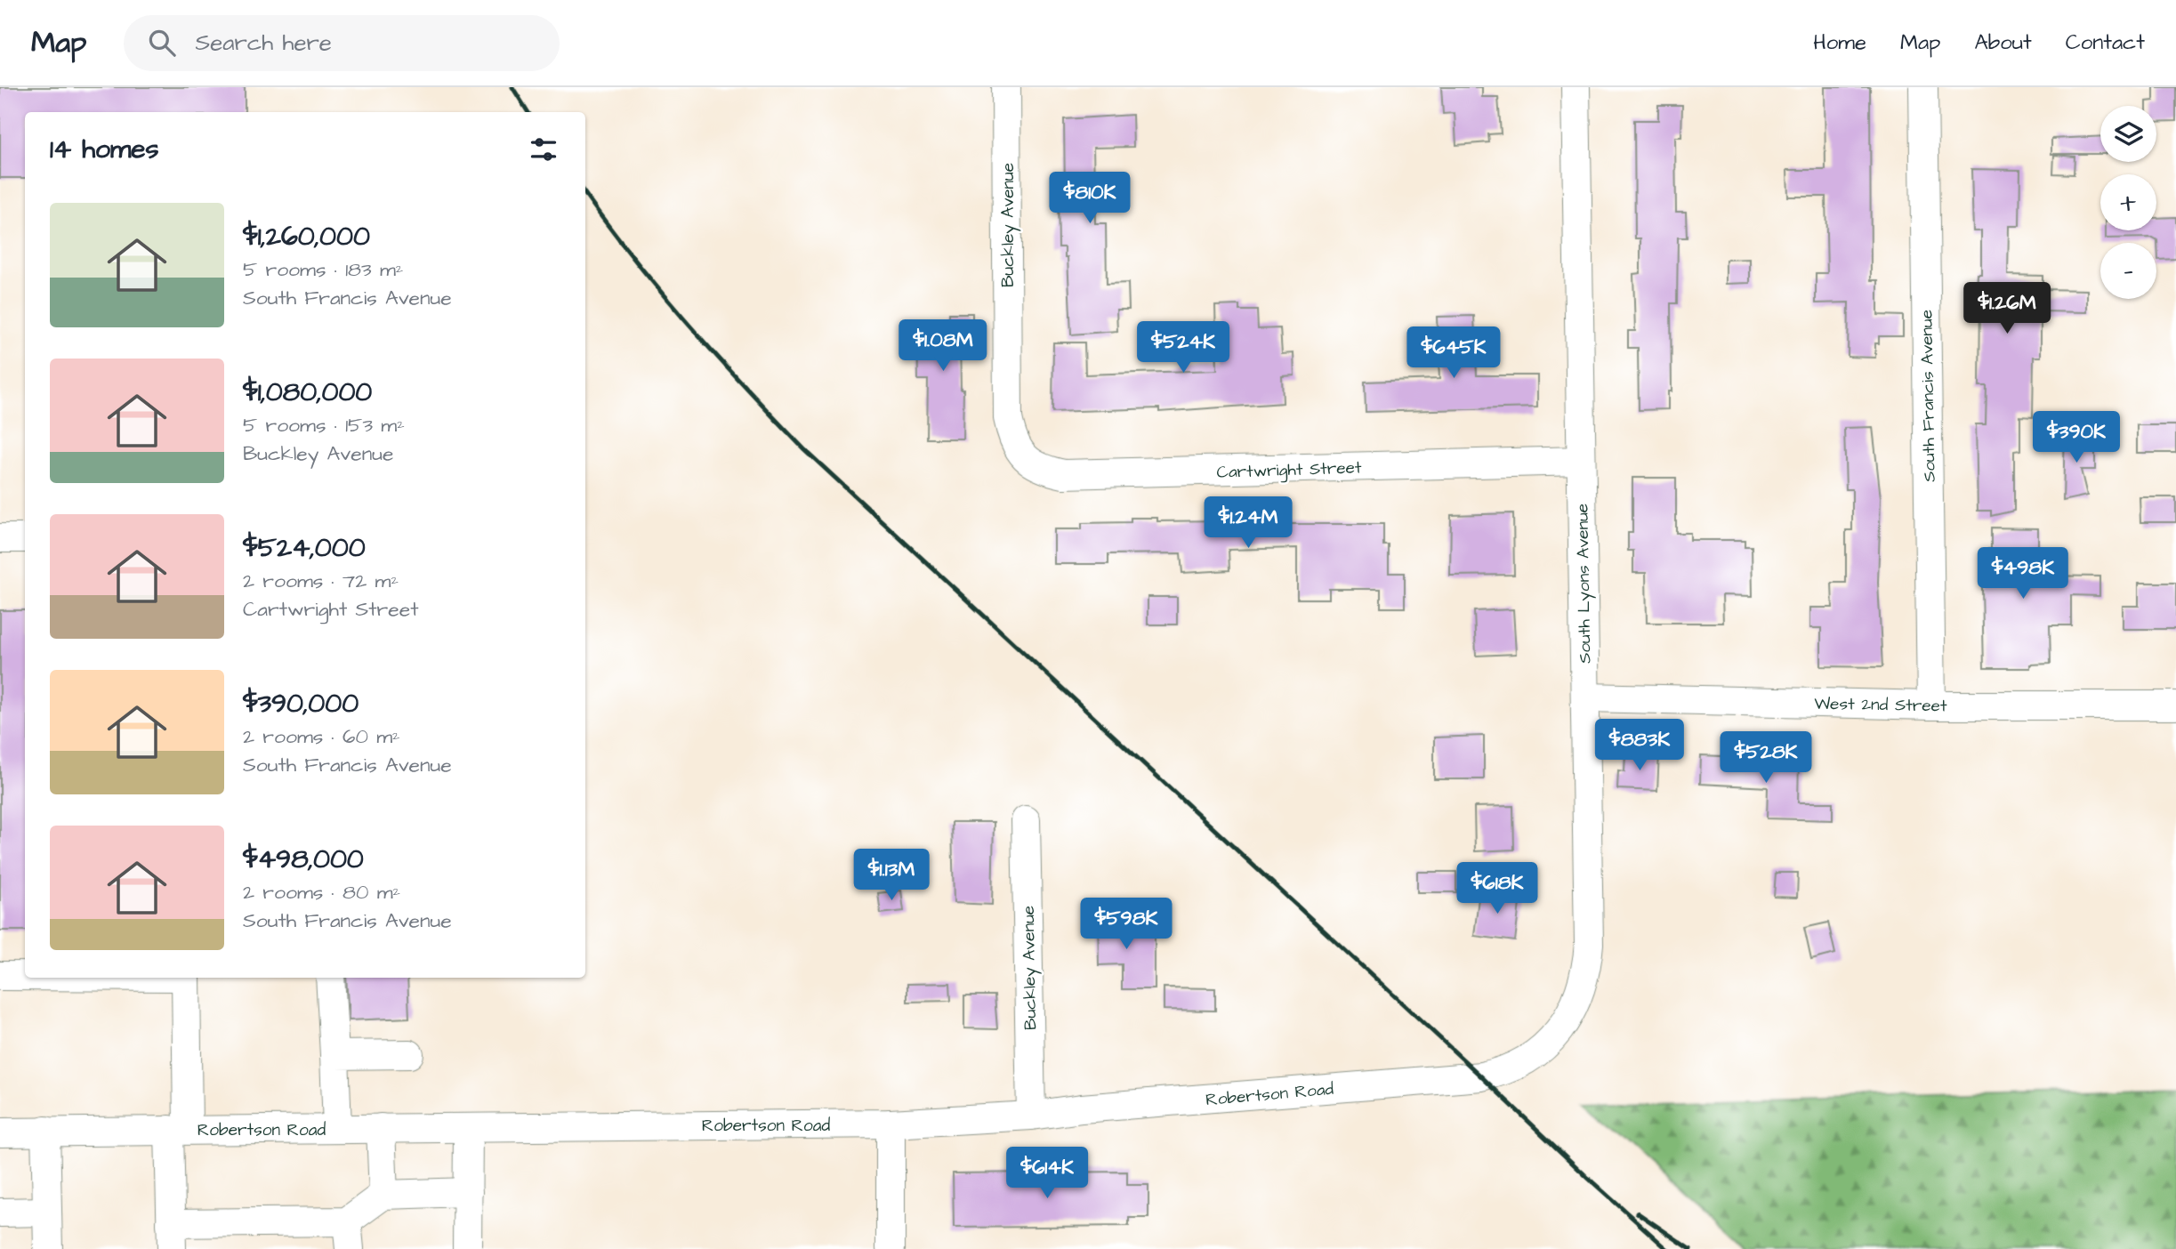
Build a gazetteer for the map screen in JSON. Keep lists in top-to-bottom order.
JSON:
{
  "streets": {
    "street": [
      "Buckley Avenue",
      "South Francis Avenue",
      "Cartwright Street",
      "South Lyons Avenue",
      "West 2nd Street",
      "Robertson Road"
    ]
  },
  "crossings": [
    ["Buckley Avenue", "Cartwright Street"],
    ["Buckley Avenue", "Robertson Road"],
    ["South Francis Avenue", "West 2nd Street"],
    ["Cartwright Street", "South Lyons Avenue"],
    ["South Lyons Avenue", "West 2nd Street"],
    ["South Lyons Avenue", "Robertson Road"]
  ],
  "page": {
    "header": "Map",
    "search": "Search here",
    "nav": [
      "Home",
      "Map",
      "About",
      "Contact"
    ],
    "map_buttons": ["+", "−"],
    "heading": "14 homes",
    "price": [
      "$810K",
      "$1.26M",
      "$1.08M",
      "$524K",
      "$645K",
      "$390K",
      "$1.24M",
      "$498K",
      "$883K",
      "$528K",
      "$1.13M",
      "$618K",
      "$598K",
      "$614K"
    ],
    "list": [
      {
        "name": "$1,260,000",
        "note": "5 rooms · 183 m² · South Francis Avenue"
      },
      {
        "name": "$1,080,000",
        "note": "5 rooms · 153 m² · Buckley Avenue"
      },
      {
        "name": "$524,000",
        "note": "2 rooms · 72 m² · Cartwright Street"
      },
      {
        "name": "$390,000",
        "note": "2 rooms · 60 m² · South Francis Avenue"
      },
      {
        "name": "$498,000",
        "note": "2 rooms · 80 m² · South Francis Avenue"
      }
    ]
  }
}
